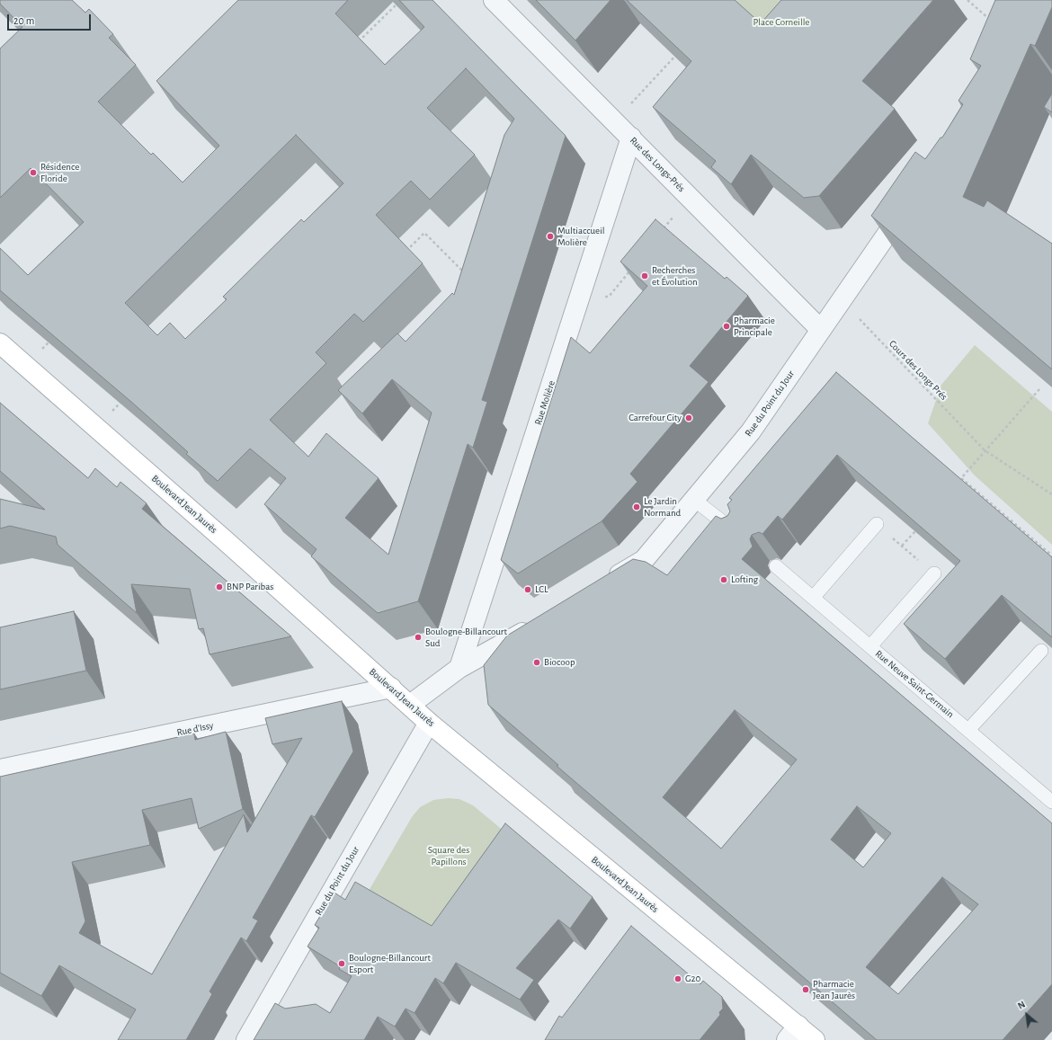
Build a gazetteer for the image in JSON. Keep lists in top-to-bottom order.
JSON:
{
  "streets": {
    "street": [
      "Rue des Longs-Prés",
      "Rue Molière",
      "Rue du Point du Jour",
      "Boulevard Jean Jaurès",
      "Rue d'Issy"
    ],
    "lane": ["Rue Neuve Saint-Germain"],
    "path": ["Cours des Longs Prés"]
  },
  "crossings": [
    ["Rue des Longs-Prés", "Rue Molière"],
    ["Rue des Longs-Prés", "Rue du Point du Jour"],
    ["Cours des Longs Prés", "Rue du Point du Jour"],
    ["Rue du Point du Jour", "Boulevard Jean Jaurès"],
    ["Boulevard Jean Jaurès", "Rue d'Issy"]
  ],
  "parks": ["Place Corneille", "Square des Papillons"],
  "places": [
    "Résidence Floride",
    "Multiaccueil Molière",
    "Recherches et Évolution",
    "Pharmacie Principale",
    "Carrefour City",
    "Le Jardin Normand",
    "Lofting",
    "BNP Paribas",
    "LCL",
    "Boulogne-Billancourt Sud",
    "Biocoop",
    "Boulogne-Billancourt Esport",
    "G20",
    "Pharmacie Jean Jaurès"
  ],
  "scale_bar": "20 m",
  "north": "top left"
}
